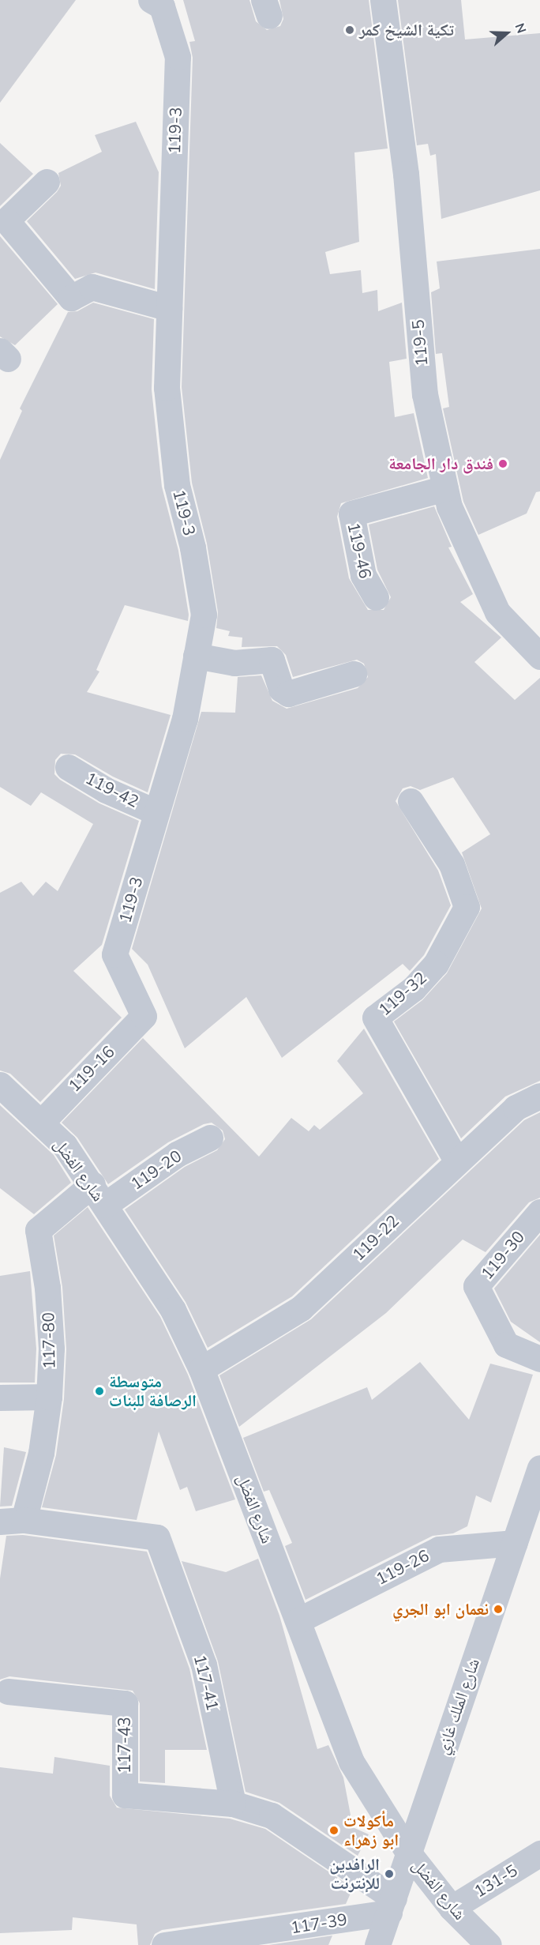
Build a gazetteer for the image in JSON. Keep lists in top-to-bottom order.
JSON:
{
  "streets": {
    "street": [
      "119-3",
      "119-5",
      "119-46",
      "119-42",
      "119-32",
      "119-16",
      "شارع الفضل",
      "119-20",
      "119-22",
      "119-30",
      "117-80",
      "119-26",
      "117-41",
      "شارع الملك غازي",
      "117-43",
      "131-5",
      "117-39"
    ]
  },
  "crossings": [
    ["119-3", "119-42"],
    ["119-3", "119-16"],
    ["119-5", "119-46"],
    ["119-32", "119-22"],
    ["119-16", "شارع الفضل"],
    ["شارع الفضل", "119-20"],
    ["شارع الفضل", "119-22"],
    ["شارع الفضل", "117-80"],
    ["شارع الفضل", "119-26"],
    ["شارع الفضل", "شارع الملك غازي"],
    ["شارع الفضل", "131-5"],
    ["119-20", "117-80"],
    ["117-80", "117-41"],
    ["119-26", "شارع الملك غازي"],
    ["117-41", "117-43"],
    ["شارع الملك غازي", "117-39"]
  ],
  "places": [
    "تكية الشيخ كمر",
    "فندق دار الجامعة",
    "متوسطة الرصافة للبنات",
    "نعمان ابو الجري",
    "مأكولات ابو زهراء",
    "الرافدين للإنترنت"
  ],
  "north": "right"
}
